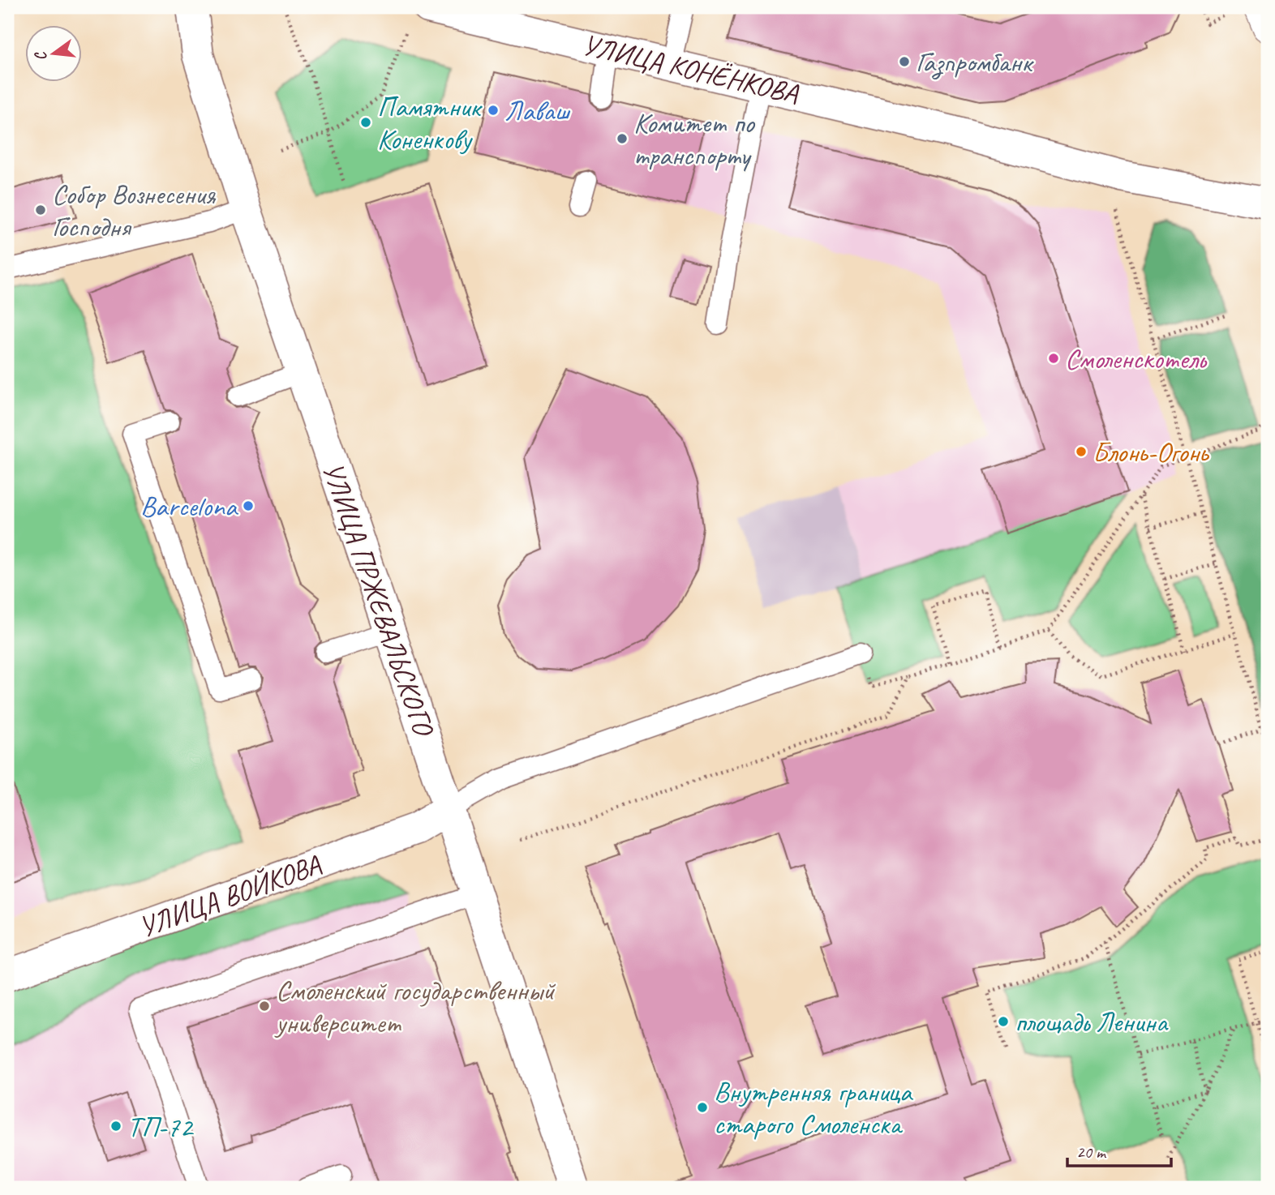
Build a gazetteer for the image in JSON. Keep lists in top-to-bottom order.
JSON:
{
  "streets": {
    "street": ["УЛИЦА КОНЁНКОВА", "УЛИЦА ПРЖЕВАЛЬСКОГО", "УЛИЦА ВОЙКОВА"]
  },
  "crossings": [
    ["УЛИЦА ПРЖЕВАЛЬСКОГО", "УЛИЦА ВОЙКОВА"]
  ],
  "places": [
    "Газпромбанк",
    "Лаваш",
    "Памятник Коненкову",
    "Комитет по транспорту",
    "Собор Вознесения Господня",
    "Смоленскотель",
    "Блонь-Огонь",
    "Barcelona",
    "Смоленский государственный университет",
    "площадь Ленина",
    "Внутренняя граница старого Смоленска",
    "ТП-72"
  ],
  "scale_bar": "20 m",
  "north": "left"
}
